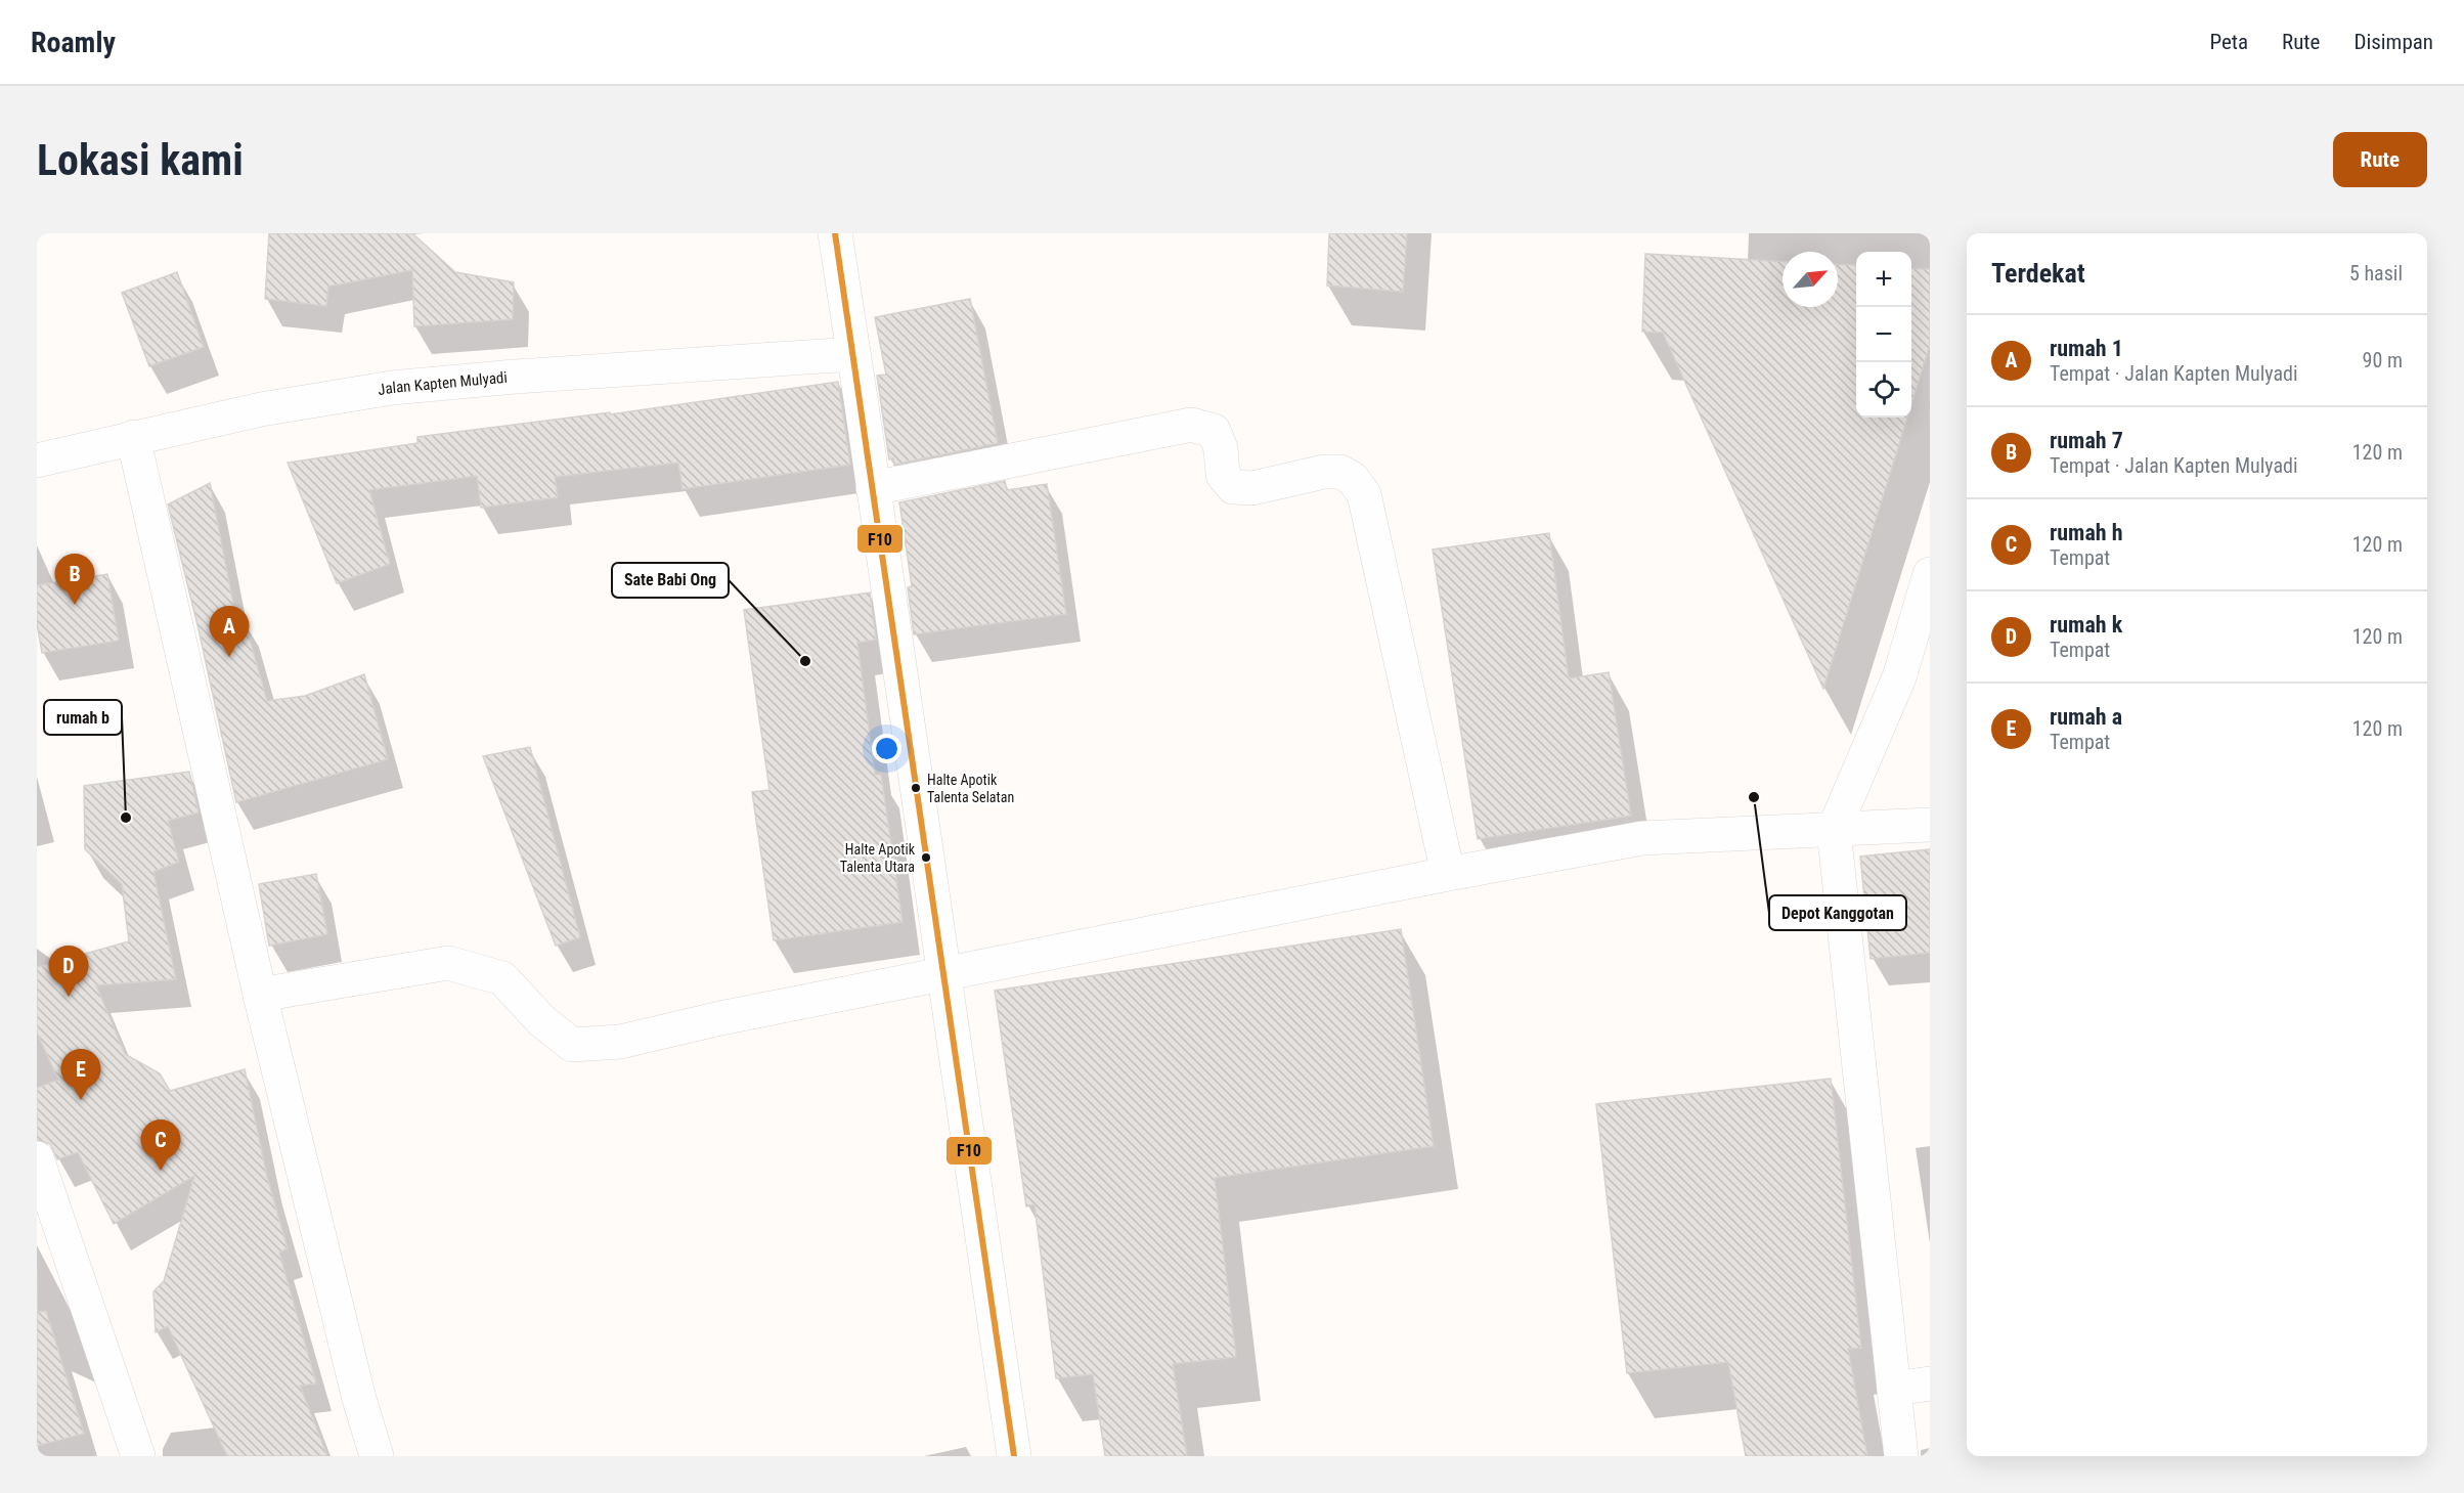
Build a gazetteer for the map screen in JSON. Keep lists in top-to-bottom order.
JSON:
{
  "streets": {
    "street": ["Jalan Kapten Mulyadi"]
  },
  "places": [
    "Sate Babi Ong",
    "Halte Apotik Talenta Selatan",
    "Depot Kanggotan",
    "rumah b",
    "Halte Apotik Talenta Utara"
  ],
  "lines": ["transit line F10"],
  "north": "top right",
  "page": {
    "header": "Roamly",
    "nav": ["Peta", "Rute", "Disimpan"],
    "buttons": "Rute",
    "title": "Lokasi kami",
    "heading": ["Terdekat", "5 hasil"],
    "map_buttons": ["+", "−"],
    "list": [
      {
        "mark": "A",
        "name": "rumah 1",
        "note": "Tempat · Jalan Kapten Mulyadi",
        "value": "90 m"
      },
      {
        "mark": "B",
        "name": "rumah 7",
        "note": "Tempat · Jalan Kapten Mulyadi",
        "value": "120 m"
      },
      {
        "mark": "C",
        "name": "rumah h",
        "note": "Tempat",
        "value": "120 m"
      },
      {
        "mark": "D",
        "name": "rumah k",
        "note": "Tempat",
        "value": "120 m"
      },
      {
        "mark": "E",
        "name": "rumah a",
        "note": "Tempat",
        "value": "120 m"
      }
    ],
    "pins": [
      "B",
      "A",
      "D",
      "E",
      "C"
    ]
  }
}
